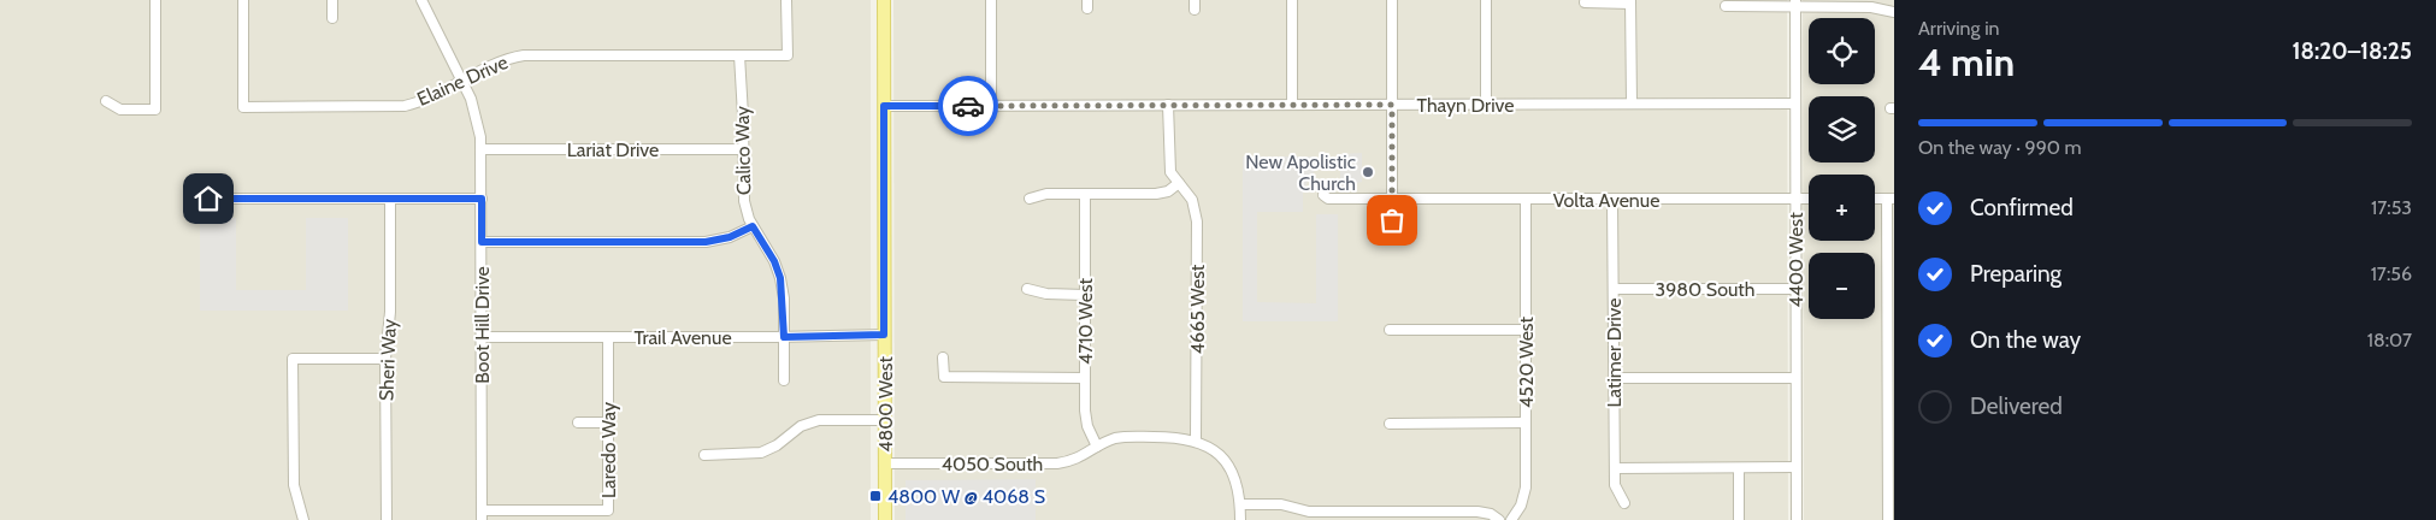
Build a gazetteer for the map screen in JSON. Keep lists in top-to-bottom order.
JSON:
{
  "streets": {
    "main road": ["4800 West"],
    "street": [
      "Elaine Drive",
      "Thayn Drive",
      "Lariat Drive",
      "Calico Way",
      "Volta Avenue",
      "4400 West",
      "3980 South",
      "4665 West",
      "4710 West",
      "Boot Hill Drive",
      "Trail Avenue",
      "Latimer Drive",
      "Sheri Way",
      "4520 West",
      "Laredo Way",
      "4050 South"
    ]
  },
  "crossings": [
    ["Elaine Drive", "Calico Way"],
    ["Elaine Drive", "Boot Hill Drive"],
    ["Thayn Drive", "4400 West"],
    ["Thayn Drive", "4665 West"],
    ["Thayn Drive", "4800 West"],
    ["Lariat Drive", "Calico Way"],
    ["Lariat Drive", "Boot Hill Drive"],
    ["Calico Way", "Trail Avenue"],
    ["Volta Avenue", "4400 West"],
    ["Volta Avenue", "Latimer Drive"],
    ["Volta Avenue", "4520 West"],
    ["4400 West", "3980 South"],
    ["3980 South", "Latimer Drive"],
    ["4665 West", "4050 South"],
    ["4710 West", "4050 South"],
    ["Boot Hill Drive", "Trail Avenue"],
    ["Boot Hill Drive", "Laredo Way"],
    ["Trail Avenue", "4800 West"],
    ["Trail Avenue", "Laredo Way"],
    ["4800 West", "4050 South"]
  ],
  "places": {
    "other": ["New Apolistic Church"],
    "transit": ["4800 W @ 4068 S"]
  },
  "page": {
    "heading": ["4 min", "Arriving in", "18:20–18:25"],
    "map_buttons": ["+", "−"],
    "bar": "On the way · 990 m",
    "list": [
      ["Confirmed", "17:53"],
      ["Preparing", "17:56"],
      ["On the way", "18:07"],
      "Delivered"
    ]
  }
}
